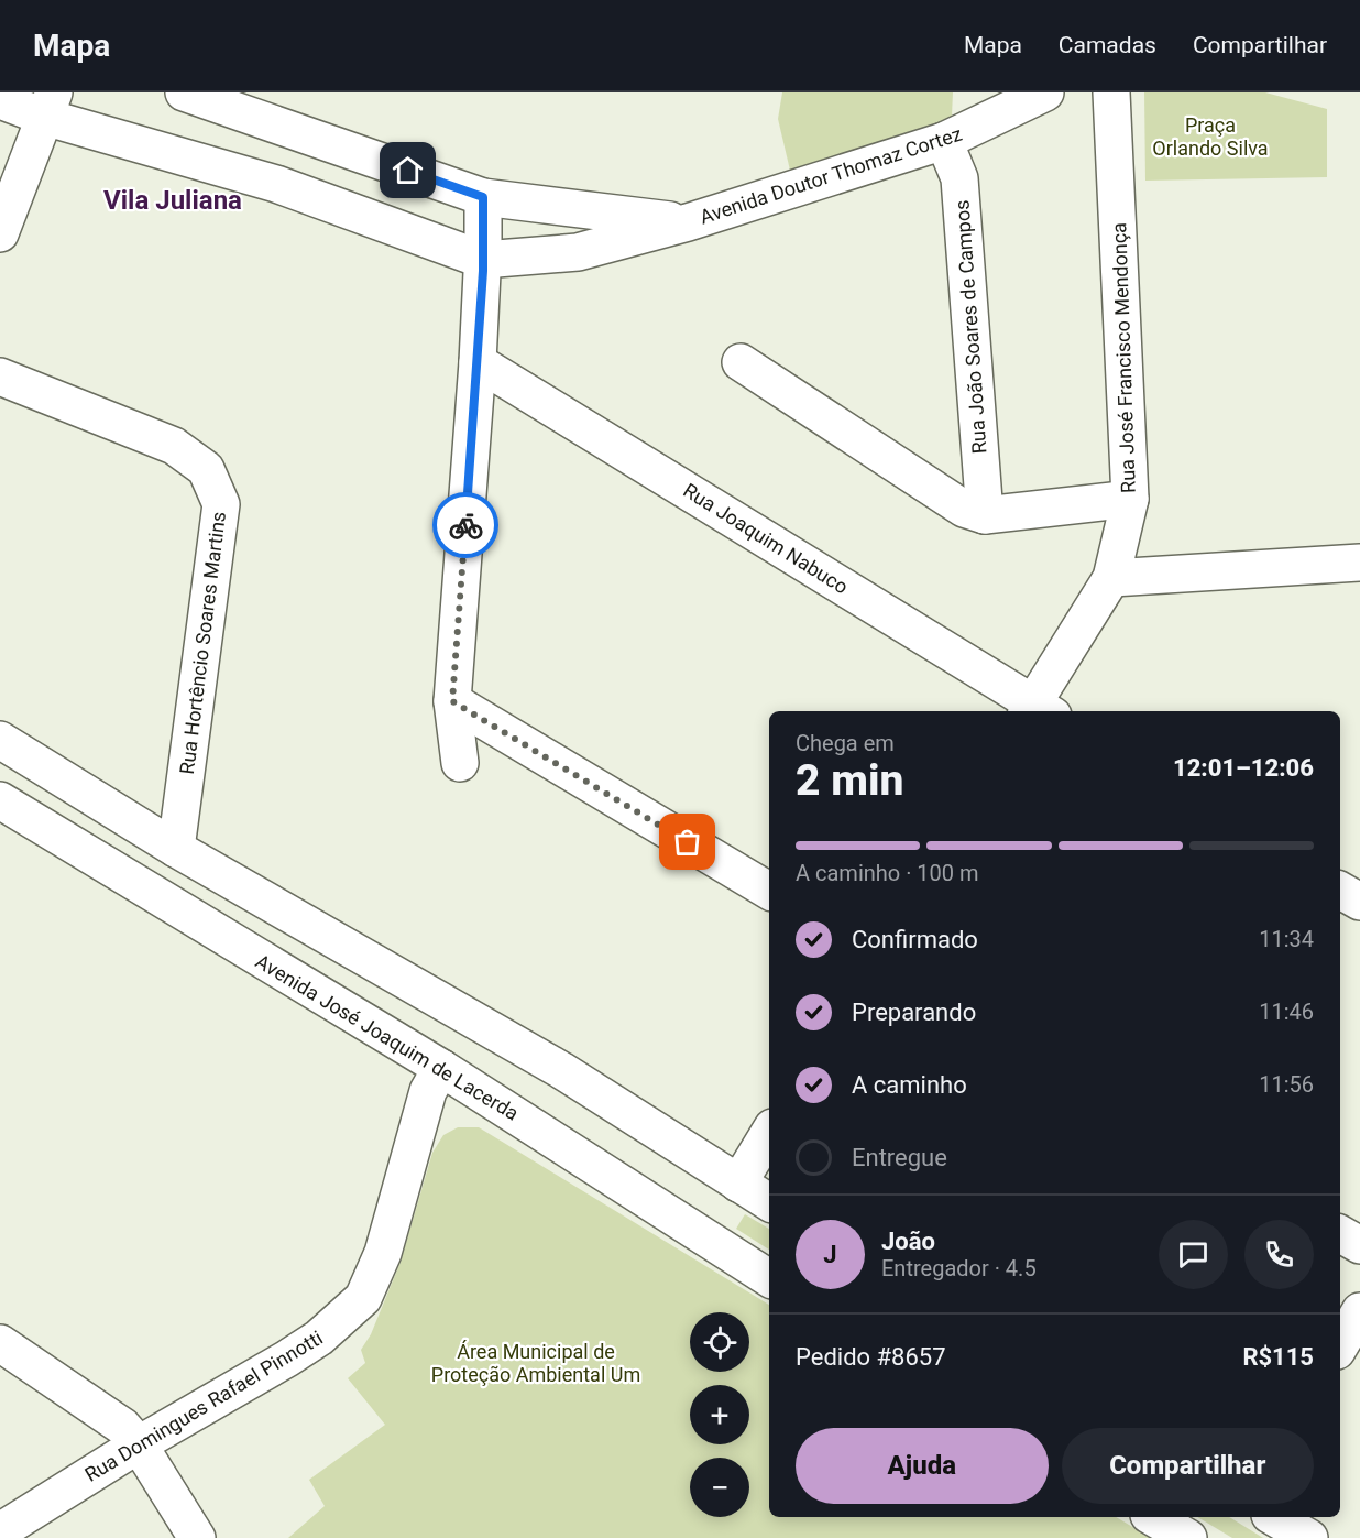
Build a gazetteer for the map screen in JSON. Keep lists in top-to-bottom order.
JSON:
{
  "streets": {
    "street": [
      "Avenida Doutor Thomaz Cortez",
      "Rua João Soares de Campos",
      "Rua José Francisco Mendonça",
      "Rua Joaquim Nabuco",
      "Rua Hortêncio Soares Martins",
      "Avenida José Joaquim de Lacerda",
      "Rua Domingues Rafael Pinnotti"
    ]
  },
  "crossings": [
    ["Avenida Doutor Thomaz Cortez", "Rua João Soares de Campos"],
    ["Rua José Francisco Mendonça", "Rua Joaquim Nabuco"],
    ["Avenida José Joaquim de Lacerda", "Rua Domingues Rafael Pinnotti"]
  ],
  "districts": ["Vila Juliana"],
  "parks": ["Praça Orlando Silva", "Área Municipal de Proteção Ambiental Um"],
  "page": {
    "header": "Mapa",
    "nav": ["Mapa", "Camadas", "Compartilhar"],
    "heading": ["2 min", "Chega em", "12:01–12:06"],
    "panel": [
      "João",
      "Entregador · 4.5",
      "Pedido #8657",
      "R$115"
    ],
    "bar": "A caminho · 100 m",
    "list": [
      ["Confirmado", "11:34"],
      ["Preparando", "11:46"],
      ["A caminho", "11:56"],
      "Entregue"
    ],
    "round": "J",
    "map_buttons": ["+", "−"],
    "buttons": ["Ajuda", "Compartilhar"]
  }
}
